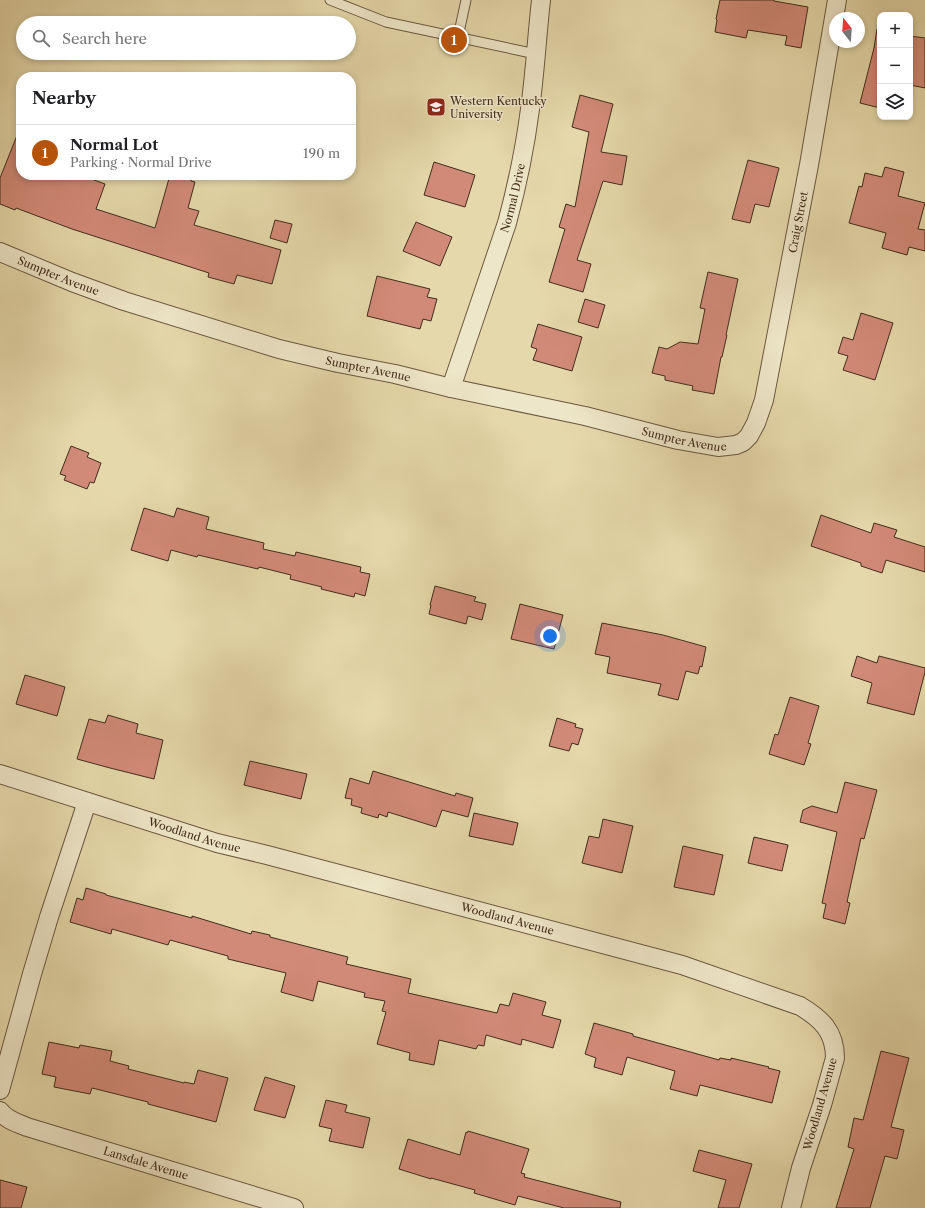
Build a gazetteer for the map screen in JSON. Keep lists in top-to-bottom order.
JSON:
{
  "streets": {
    "street": [
      "Normal Drive",
      "Craig Street",
      "Sumpter Avenue",
      "Woodland Avenue",
      "Lansdale Avenue"
    ]
  },
  "crossings": [
    ["Normal Drive", "Sumpter Avenue"],
    ["Craig Street", "Sumpter Avenue"]
  ],
  "places": {
    "school or university": ["Western Kentucky University"]
  },
  "north": "top",
  "page": {
    "map_buttons": ["+", "−"],
    "search": "Search here",
    "pins": "1",
    "heading": "Nearby",
    "list": [
      {
        "mark": "1",
        "name": "Normal Lot",
        "note": "Parking · Normal Drive",
        "value": "190 m"
      }
    ]
  }
}
